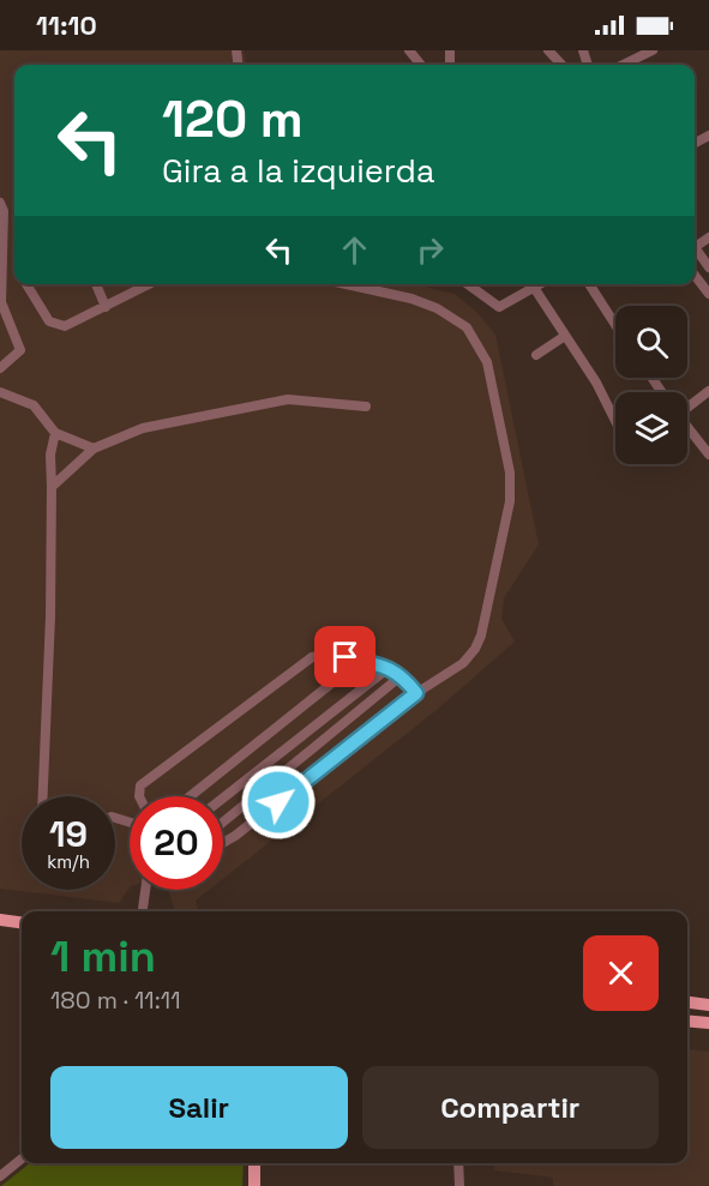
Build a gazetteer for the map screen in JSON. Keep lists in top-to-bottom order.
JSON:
{
  "page": {
    "status": "11:10",
    "turn": ["120 m", "Gira a la izquierda"],
    "speed": "19 km/h",
    "limit": "20",
    "heading": ["1 min", "180 m · 11:11"],
    "buttons": ["Salir", "Compartir"]
  }
}
